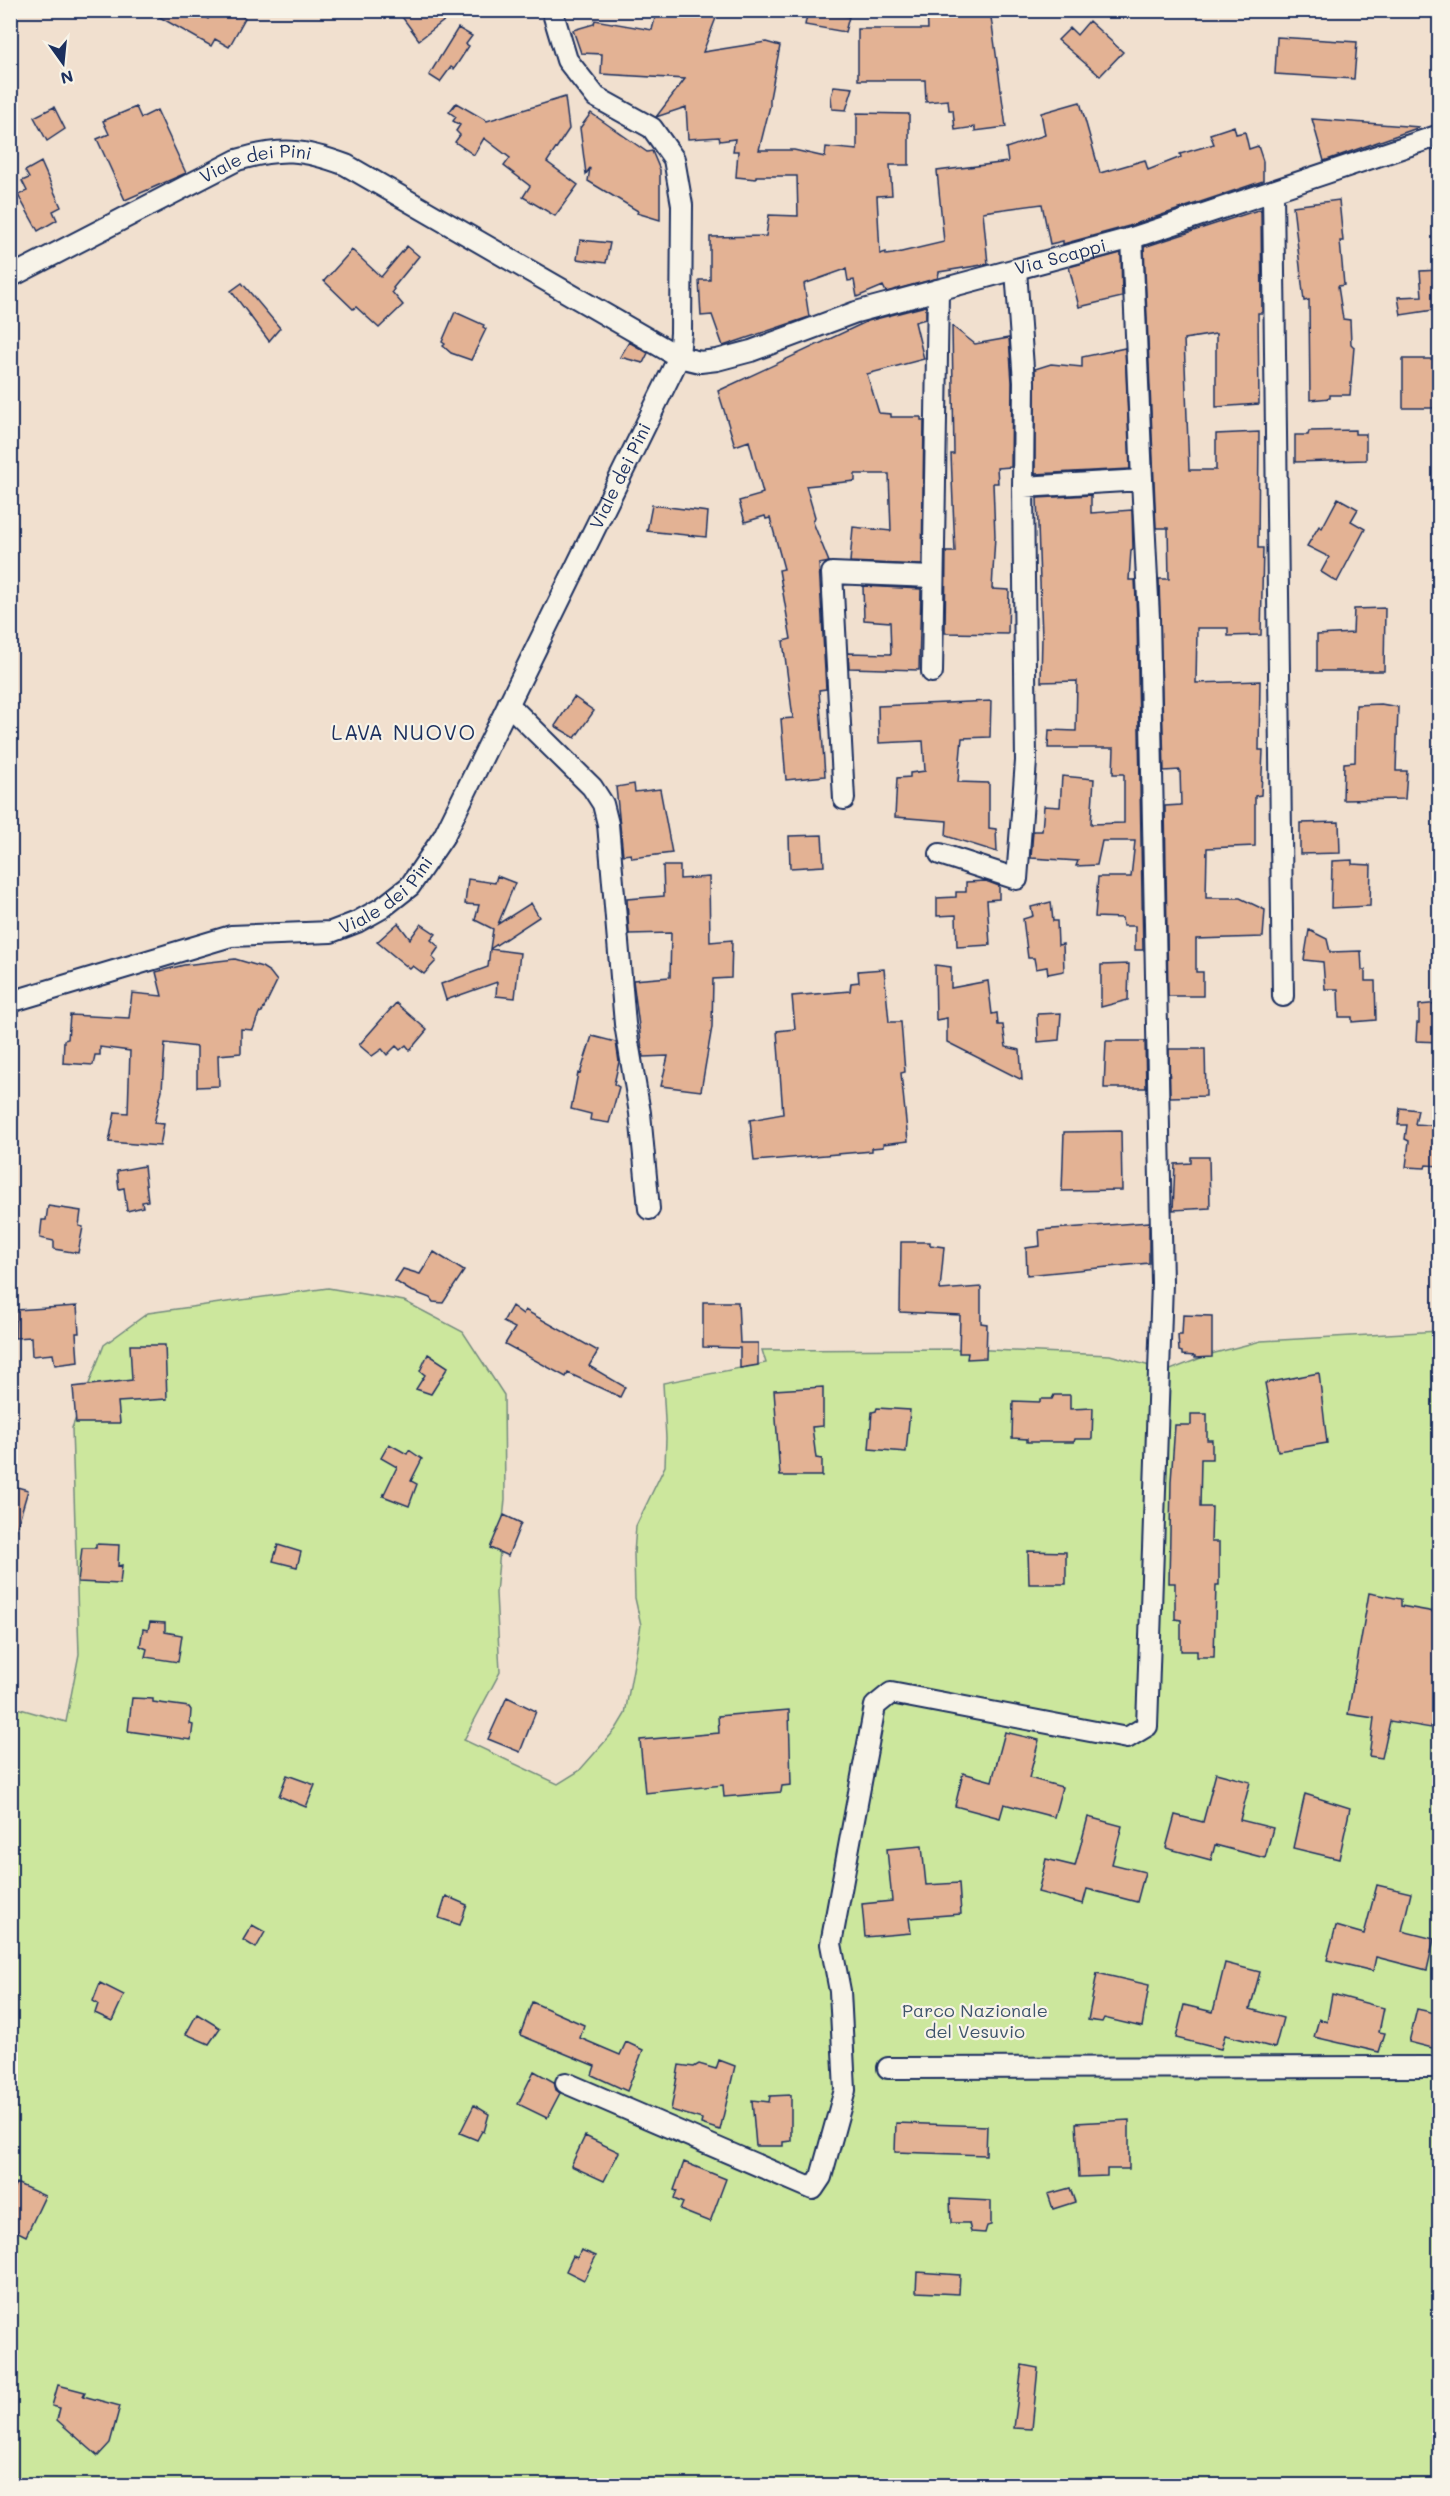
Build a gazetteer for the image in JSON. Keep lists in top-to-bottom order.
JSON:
{
  "streets": {
    "street": ["Viale dei Pini", "Via Scappi"]
  },
  "crossings": [
    ["Viale dei Pini", "Via Scappi"]
  ],
  "districts": ["LAVA NUOVO"],
  "parks": ["Parco Nazionale del Vesuvio"],
  "north": "bottom"
}
